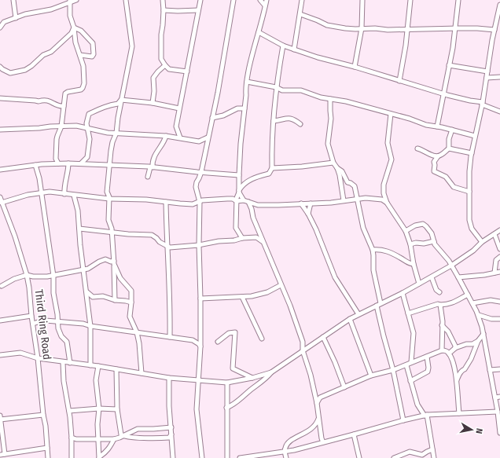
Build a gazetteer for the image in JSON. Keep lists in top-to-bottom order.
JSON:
{
  "streets": {
    "street": ["Third Ring Road"]
  },
  "north": "right"
}
